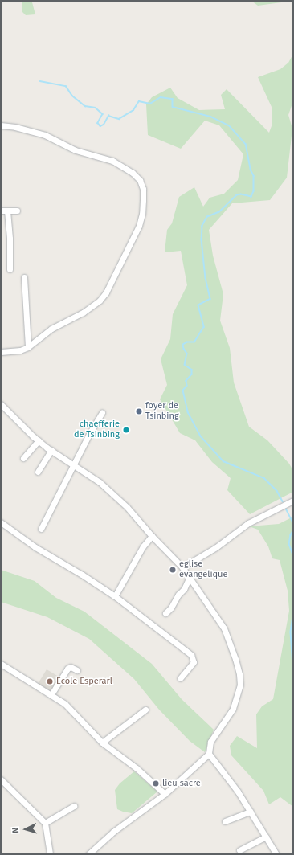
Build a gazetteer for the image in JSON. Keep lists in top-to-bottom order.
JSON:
{
  "places": [
    "foyer de Tsinbing",
    "chaefferie de Tsinbing",
    "eglise evangelique",
    "Ecole Esperarl",
    "lieu sacre"
  ],
  "north": "left"
}
